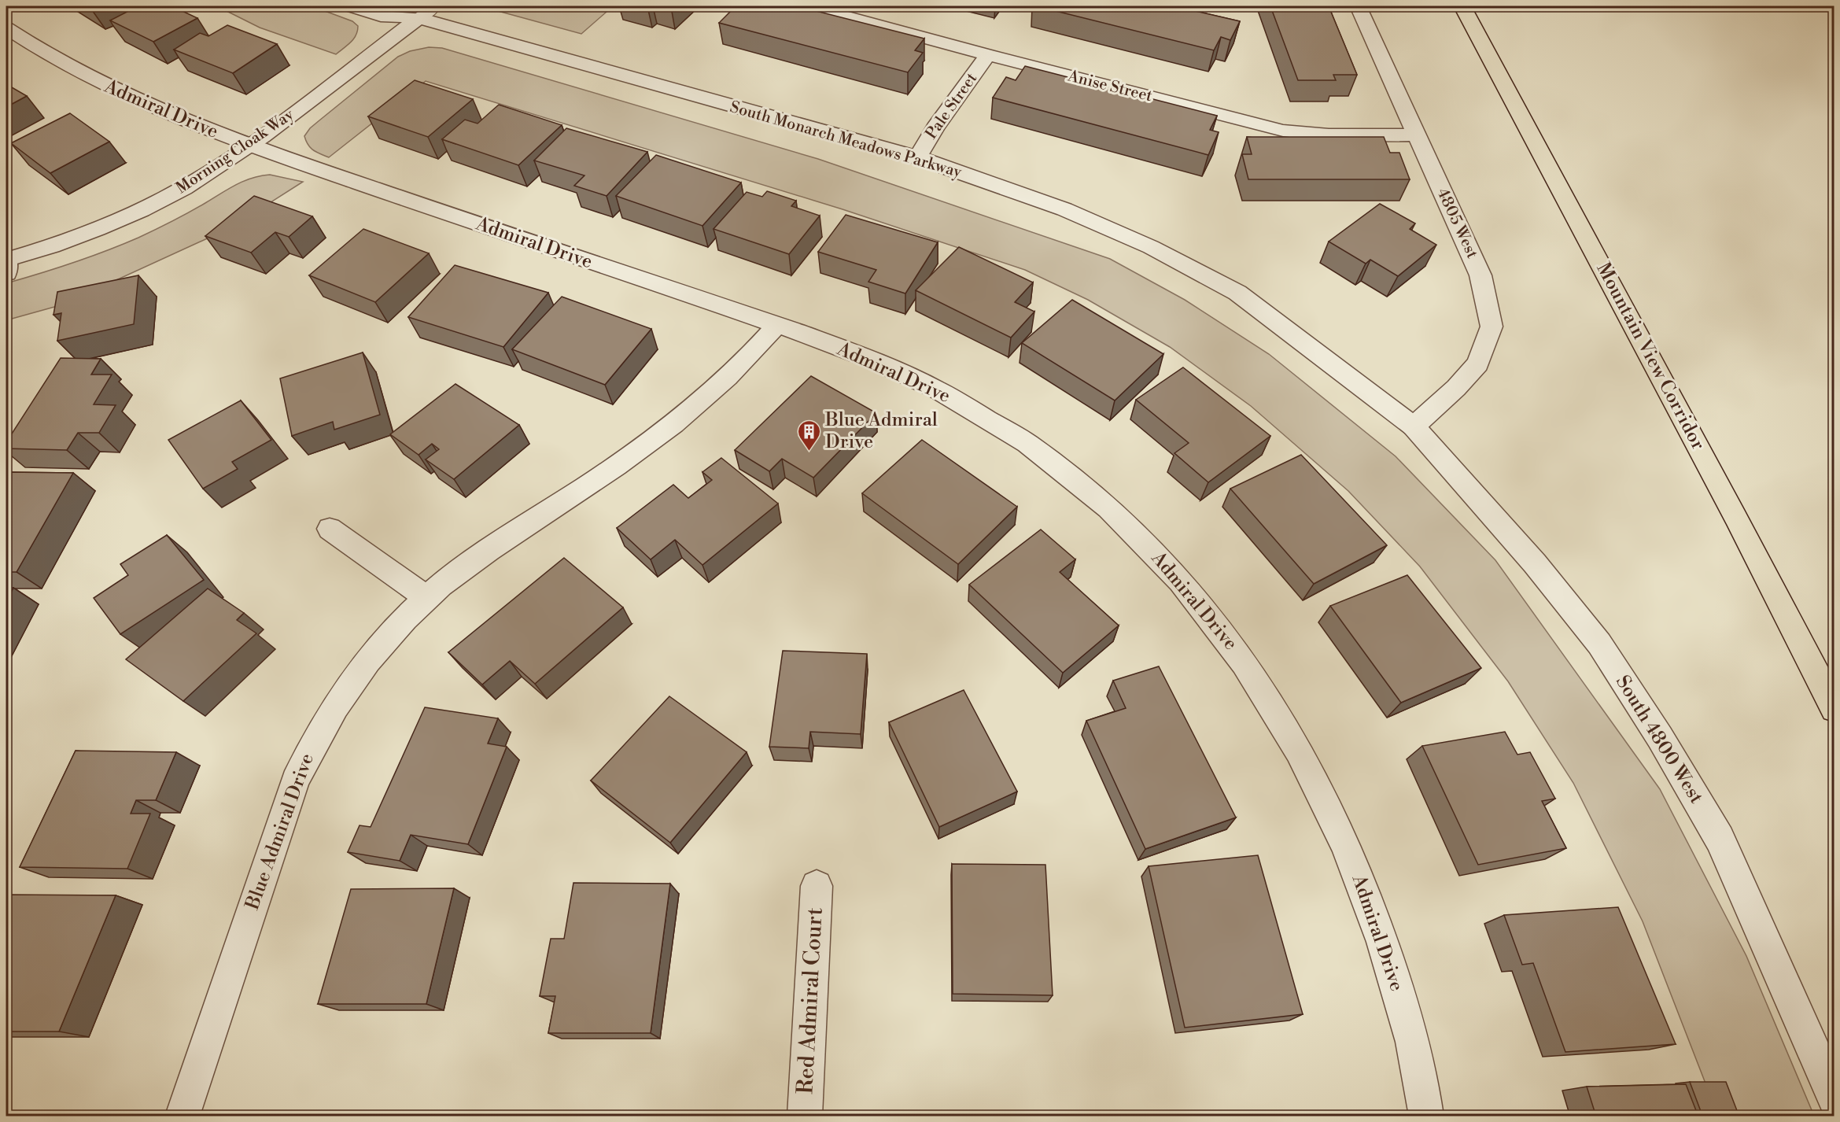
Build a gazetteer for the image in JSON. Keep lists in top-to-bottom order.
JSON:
{
  "streets": {
    "highway": ["Mountain View Corridor"],
    "street": [
      "Anise Street",
      "Pale Street",
      "Admiral Drive",
      "South Monarch Meadows Parkway",
      "Morning Cloak Way",
      "4805 West",
      "South 4800 West",
      "Blue Admiral Drive",
      "Red Admiral Court"
    ]
  },
  "crossings": [
    ["Anise Street", "Pale Street"],
    ["Anise Street", "4805 West"],
    ["Pale Street", "South Monarch Meadows Parkway"],
    ["Admiral Drive", "Morning Cloak Way"],
    ["Admiral Drive", "Blue Admiral Drive"],
    ["South Monarch Meadows Parkway", "Morning Cloak Way"],
    ["South Monarch Meadows Parkway", "4805 West"],
    ["South Monarch Meadows Parkway", "South 4800 West"],
    ["4805 West", "South 4800 West"]
  ],
  "places": {
    "building": ["Blue Admiral Drive"]
  }
}
